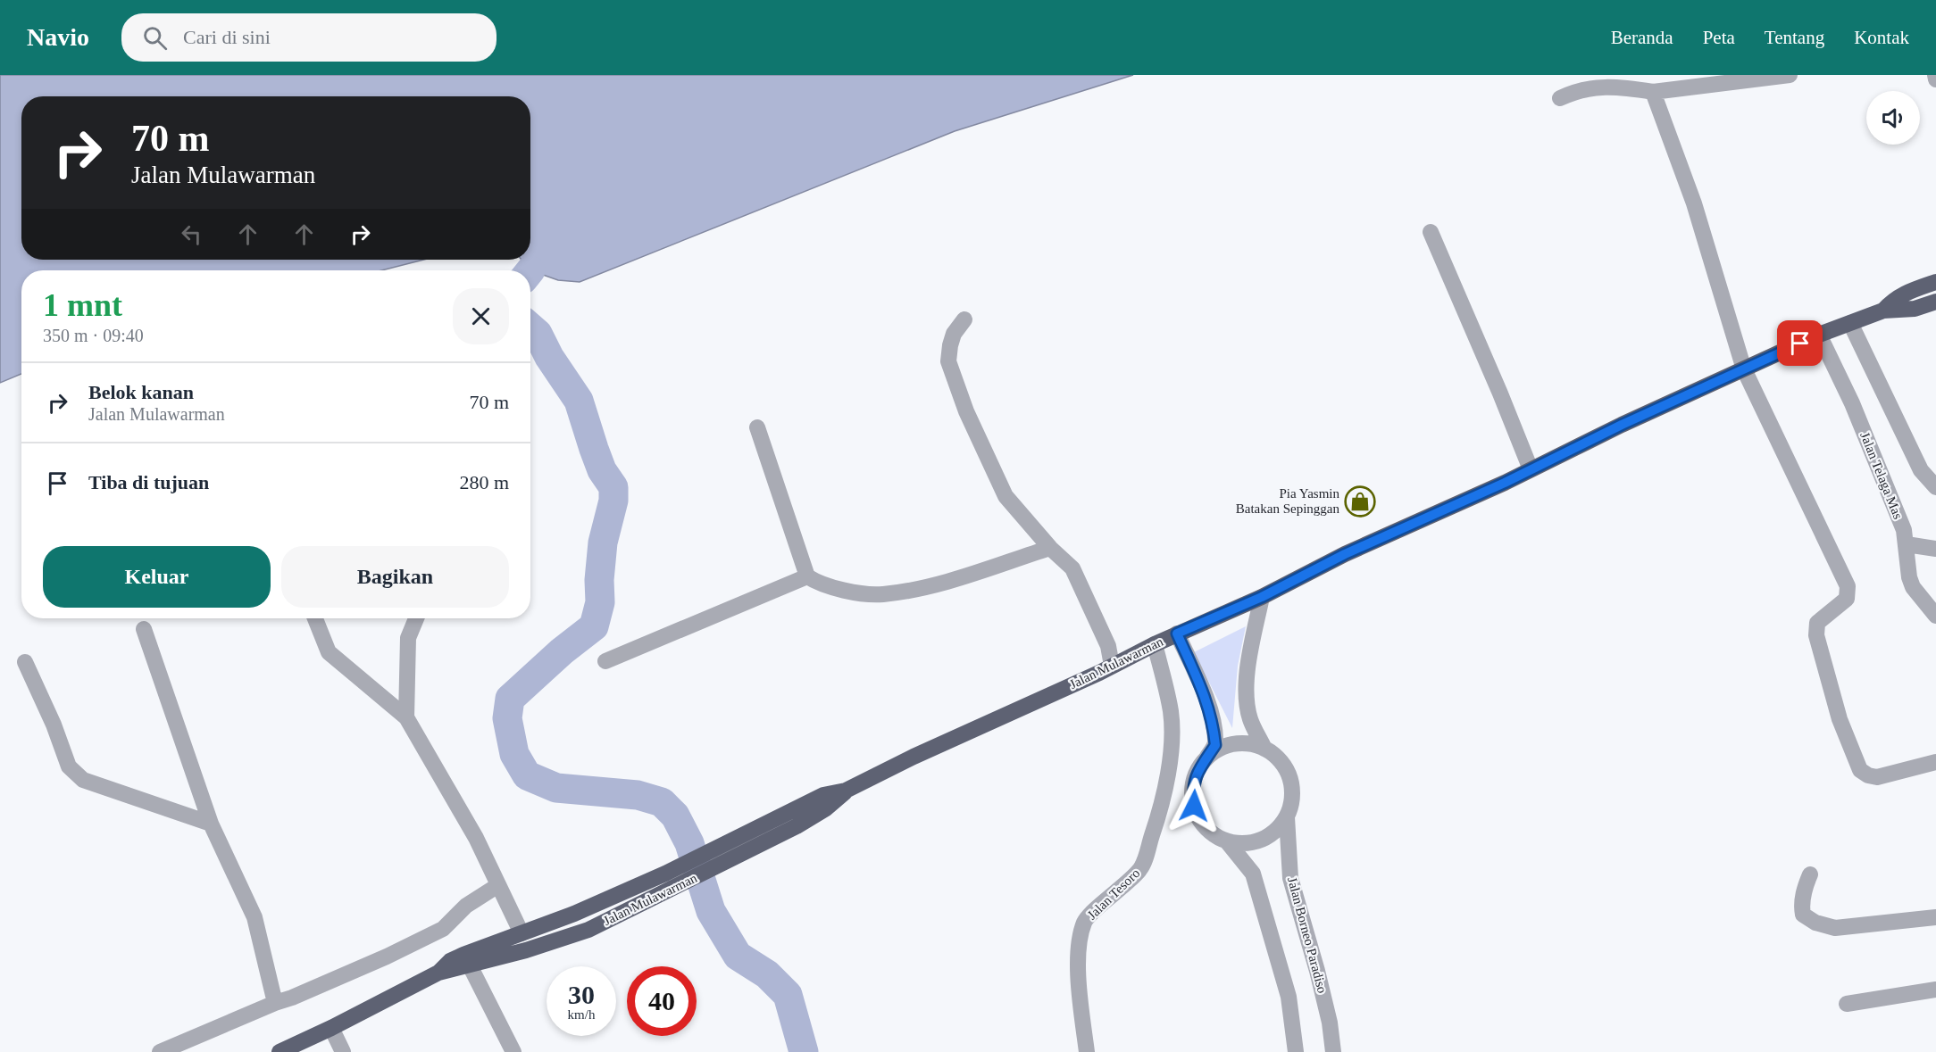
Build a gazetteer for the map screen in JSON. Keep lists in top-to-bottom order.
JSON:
{
  "streets": {
    "highway": ["Jalan Mulawarman"],
    "street": ["Jalan Telaga Mas", "Jalan Tesoro", "Jalan Borneo Paradiso"]
  },
  "crossings": [
    ["Jalan Telaga Mas", "Jalan Mulawarman"],
    ["Jalan Mulawarman", "Jalan Tesoro"]
  ],
  "places": {
    "shop": ["Pia Yasmin Batakan Sepinggan"]
  },
  "page": {
    "header": "Navio",
    "search": "Cari di sini",
    "nav": [
      "Beranda",
      "Peta",
      "Tentang",
      "Kontak"
    ],
    "turn": ["70 m", "Jalan Mulawarman"],
    "heading": ["1 mnt", "350 m · 09:40"],
    "list": [
      {
        "name": "Belok kanan",
        "note": "Jalan Mulawarman",
        "value": "70 m"
      },
      {
        "name": "Tiba di tujuan",
        "value": "280 m"
      }
    ],
    "buttons": ["Keluar", "Bagikan"],
    "speed": "30 km/h",
    "limit": "40"
  }
}
